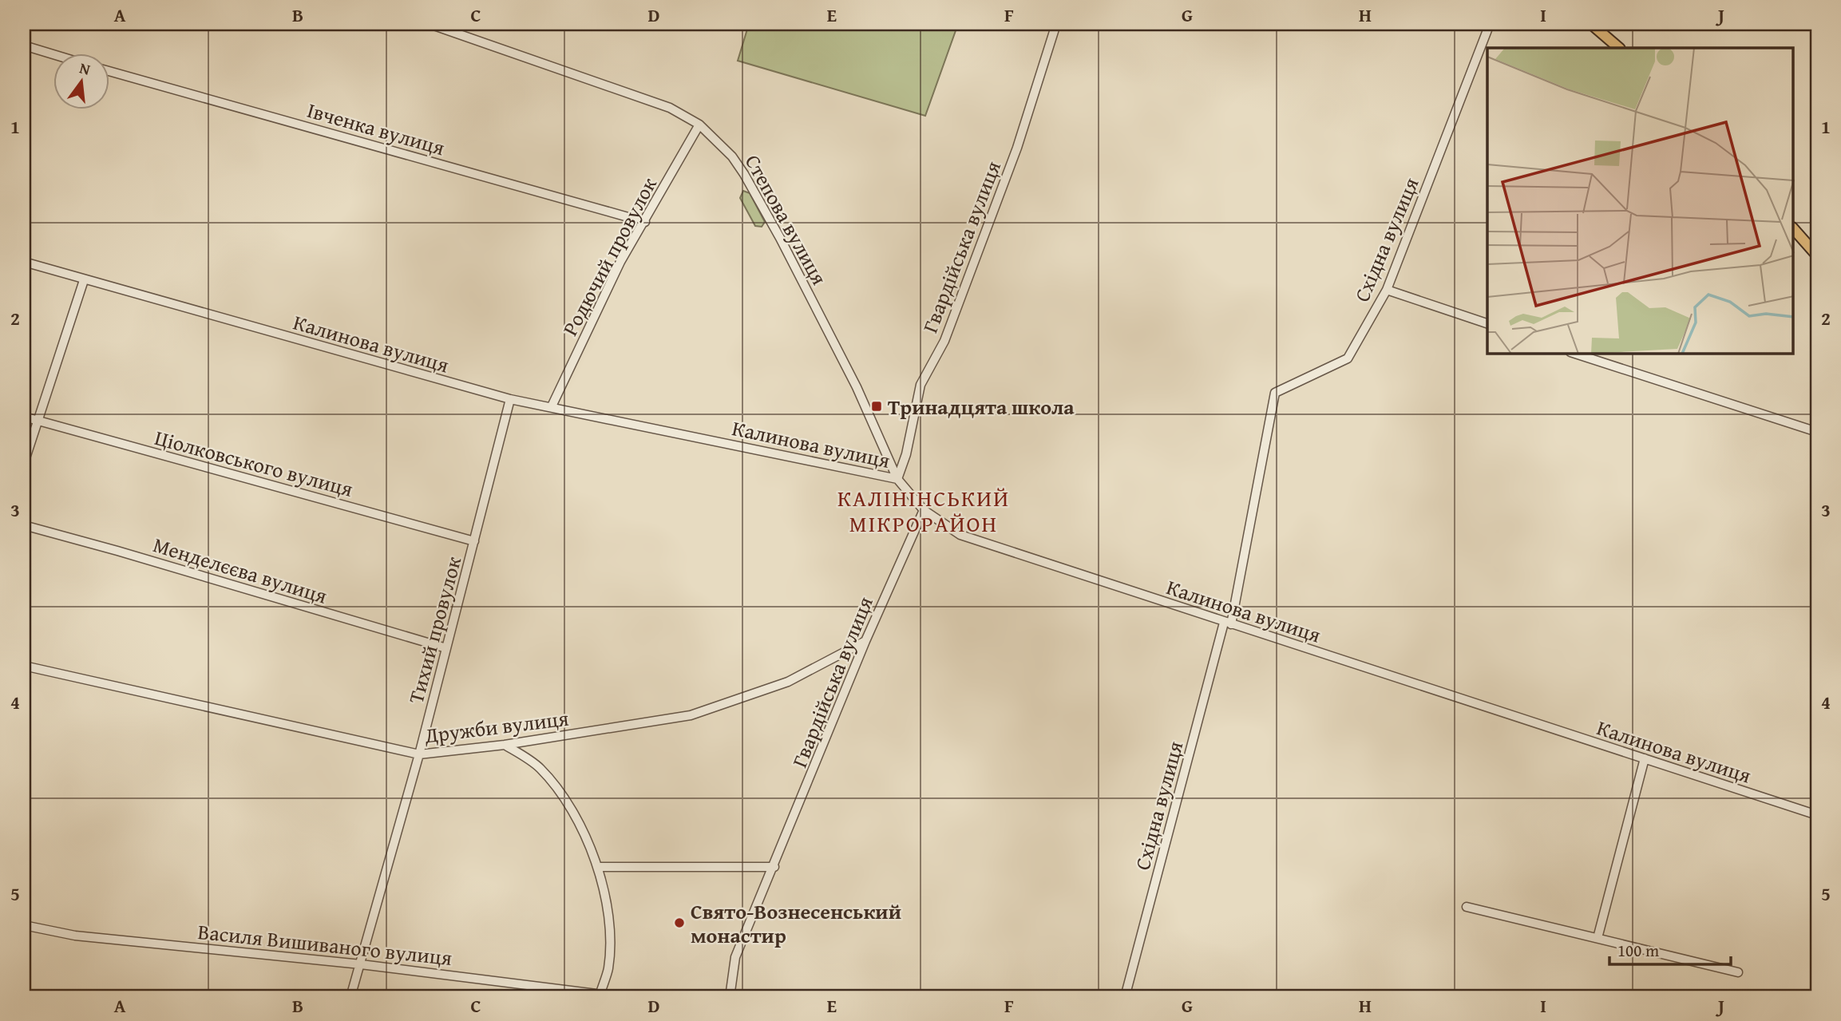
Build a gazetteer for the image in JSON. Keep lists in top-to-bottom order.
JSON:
{
  "streets": {
    "street": [
      "Івченка вулиця",
      "Степова вулиця",
      "Східна вулиця",
      "Гвардійська вулиця",
      "Родючий провулок",
      "Калинова вулиця",
      "Ціолковського вулиця",
      "Менделєєва вулиця",
      "Тихий провулок",
      "Дружби вулиця",
      "Василя Вишиваного вулиця"
    ]
  },
  "crossings": [
    ["Івченка вулиця", "Родючий провулок"],
    ["Степова вулиця", "Гвардійська вулиця"],
    ["Степова вулиця", "Родючий провулок"],
    ["Степова вулиця", "Калинова вулиця"],
    ["Східна вулиця", "Калинова вулиця"],
    ["Гвардійська вулиця", "Калинова вулиця"],
    ["Гвардійська вулиця", "Дружби вулиця"],
    ["Родючий провулок", "Калинова вулиця"],
    ["Калинова вулиця", "Тихий провулок"],
    ["Ціолковського вулиця", "Тихий провулок"],
    ["Менделєєва вулиця", "Тихий провулок"],
    ["Тихий провулок", "Дружби вулиця"],
    ["Тихий провулок", "Василя Вишиваного вулиця"]
  ],
  "districts": ["КАЛІНІНСЬКИЙ МІКРОРАЙОН"],
  "places": {
    "transit": ["Тринадцята школа"],
    "other": ["Cвято-Вознесенський монастир"]
  },
  "scale_bar": "100 m",
  "north": "top",
  "grid": {
    "columns": [
      "A",
      "B",
      "C",
      "D",
      "E",
      "F",
      "G",
      "H",
      "I",
      "J"
    ],
    "rows": [
      "1",
      "2",
      "3",
      "4",
      "5"
    ]
  }
}
